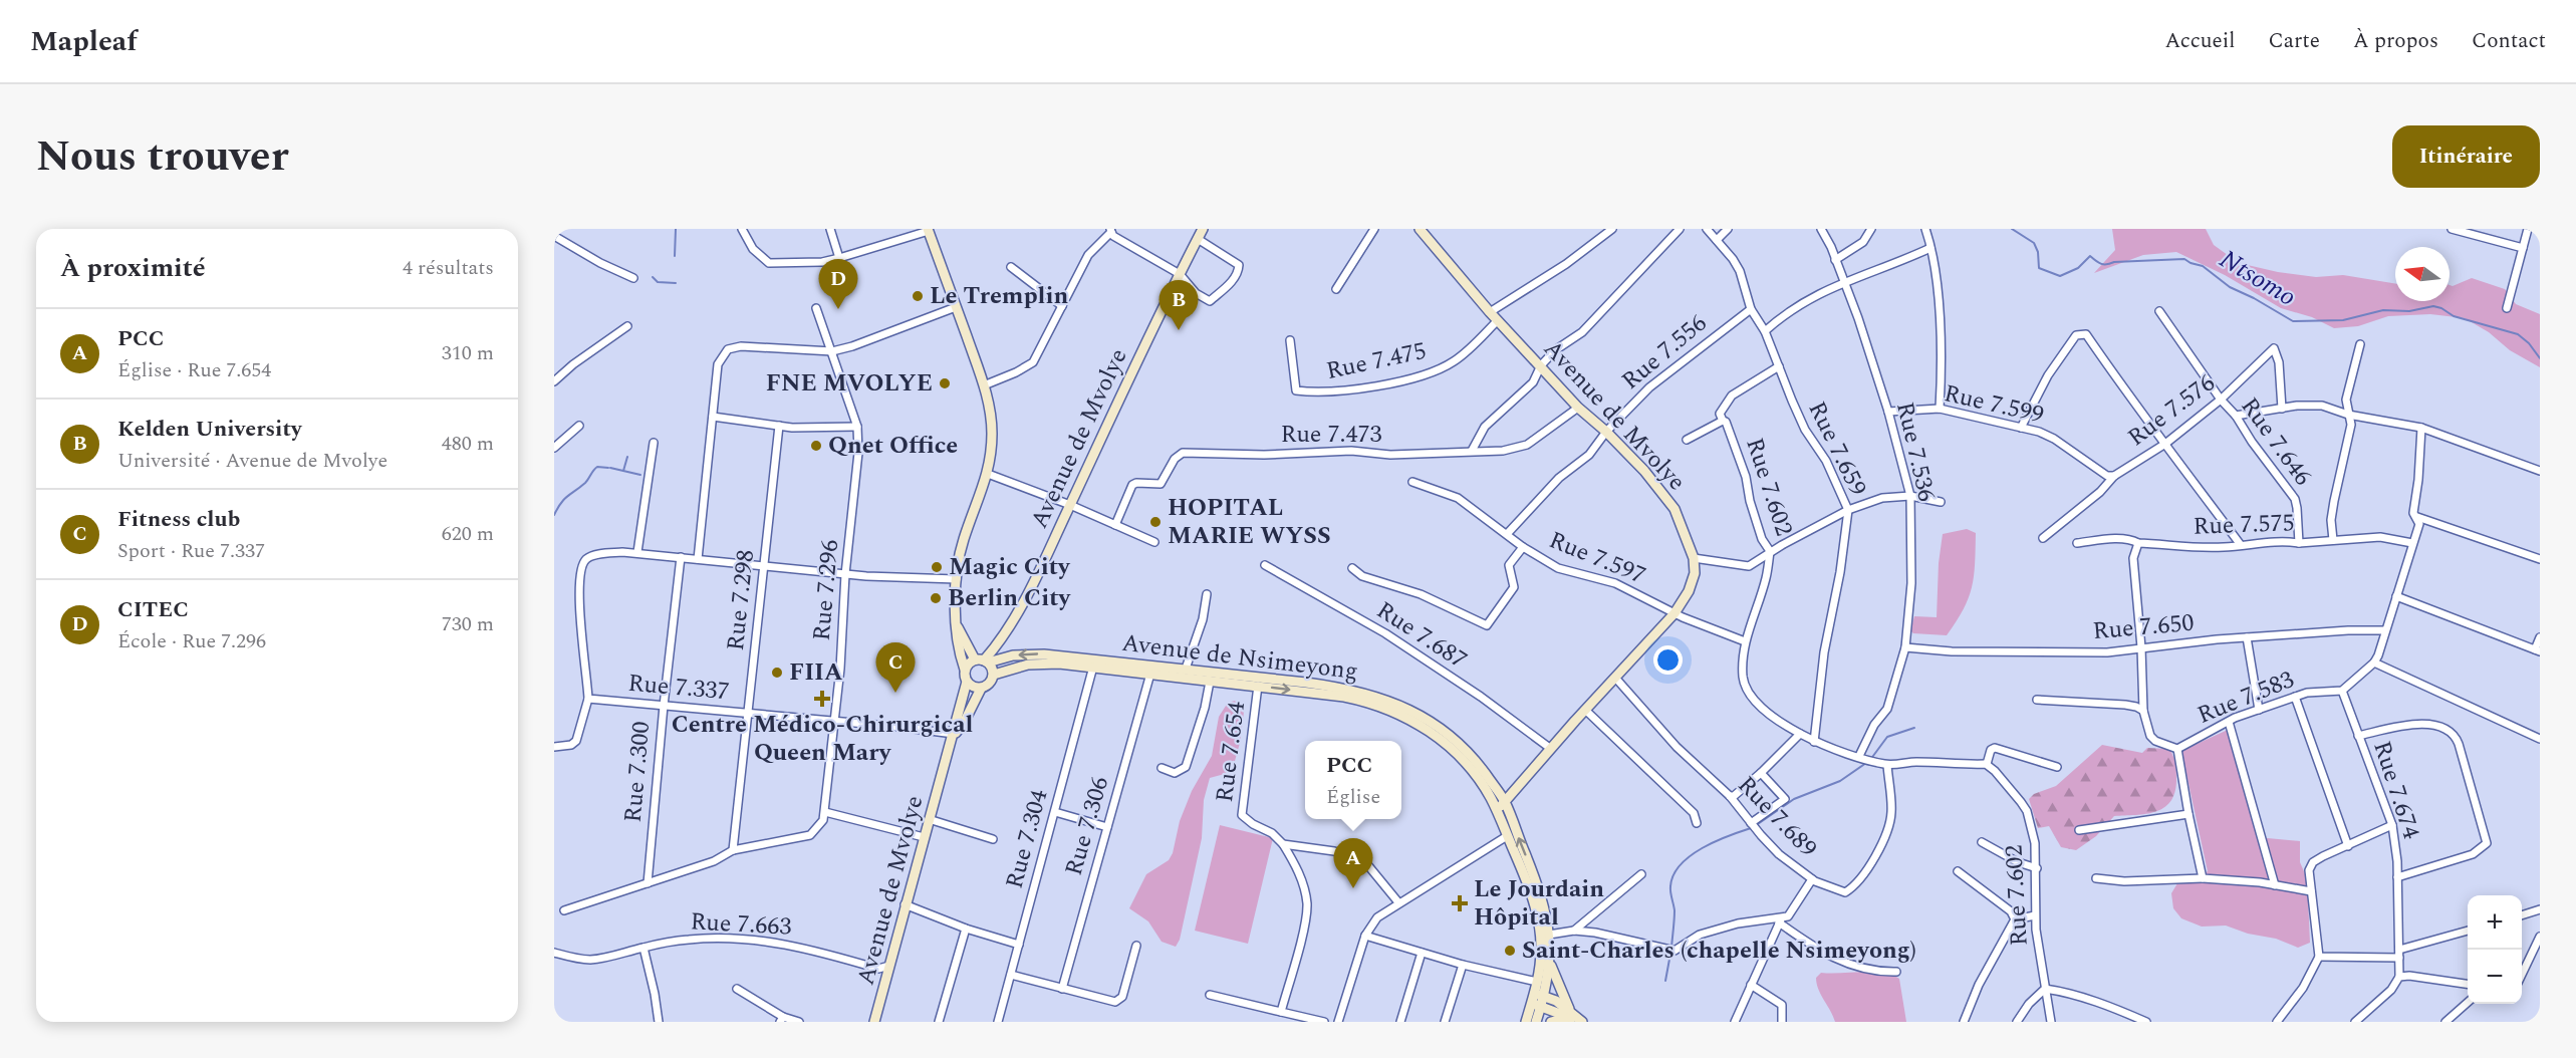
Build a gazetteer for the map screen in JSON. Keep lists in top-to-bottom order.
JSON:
{
  "streets": {
    "main road": ["Avenue de Mvolye", "Avenue de Nsimeyong"],
    "street": [
      "Rue 7.556",
      "Rue 7.475",
      "Rue 7.599",
      "Rue 7.576",
      "Rue 7.473",
      "Rue 7.646",
      "Rue 7.659",
      "Rue 7.536",
      "Rue 7.602",
      "Rue 7.575",
      "Rue 7.597",
      "Rue 7.296",
      "Rue 7.298",
      "Rue 7.650",
      "Rue 7.687",
      "Rue 7.337",
      "Rue 7.583",
      "Rue 7.654",
      "Rue 7.300",
      "Rue 7.674",
      "Rue 7.689",
      "Rue 7.306",
      "Rue 7.304",
      "Rue 7.663"
    ]
  },
  "crossings": [
    ["Rue 7.556", "Avenue de Mvolye"],
    ["Rue 7.556", "Rue 7.659"],
    ["Rue 7.556", "Rue 7.597"],
    ["Rue 7.475", "Avenue de Mvolye"],
    ["Rue 7.599", "Rue 7.576"],
    ["Rue 7.599", "Rue 7.536"],
    ["Rue 7.576", "Rue 7.646"],
    ["Avenue de Mvolye", "Rue 7.473"],
    ["Avenue de Mvolye", "Rue 7.597"],
    ["Avenue de Mvolye", "Rue 7.687"],
    ["Avenue de Mvolye", "Avenue de Nsimeyong"],
    ["Avenue de Mvolye", "Rue 7.337"],
    ["Avenue de Mvolye", "Rue 7.689"],
    ["Avenue de Mvolye", "Rue 7.663"],
    ["Rue 7.646", "Rue 7.575"],
    ["Rue 7.659", "Rue 7.602"],
    ["Rue 7.536", "Rue 7.602"],
    ["Rue 7.536", "Rue 7.650"],
    ["Rue 7.602", "Rue 7.597"],
    ["Rue 7.602", "Rue 7.689"],
    ["Rue 7.575", "Rue 7.583"],
    ["Rue 7.296", "Rue 7.298"],
    ["Rue 7.296", "Rue 7.337"],
    ["Rue 7.296", "Rue 7.300"],
    ["Rue 7.298", "Rue 7.337"],
    ["Rue 7.650", "Rue 7.583"],
    ["Avenue de Nsimeyong", "Rue 7.654"],
    ["Avenue de Nsimeyong", "Rue 7.306"],
    ["Avenue de Nsimeyong", "Rue 7.304"],
    ["Rue 7.337", "Rue 7.300"],
    ["Rue 7.583", "Rue 7.674"]
  ],
  "water": ["Ntsomo"],
  "places": {
    "other": [
      "Le Tremplin",
      "FNE MVOLYE",
      "Qnet Office",
      "HOPITAL MARIE WYSS",
      "Magic City",
      "Berlin City",
      "FIIA",
      "Saint-Charles (chapelle Nsimeyong)"
    ],
    "health": ["Centre Médico-Chirurgical Queen Mary", "Le Jourdain Hôpital"]
  },
  "north": "left",
  "page": {
    "header": "Mapleaf",
    "nav": [
      "Accueil",
      "Carte",
      "À propos",
      "Contact"
    ],
    "title": "Nous trouver",
    "buttons": "Itinéraire",
    "heading": ["À proximité", "4 résultats"],
    "pins": [
      "D",
      "B",
      "C",
      "A"
    ],
    "list": [
      {
        "mark": "A",
        "name": "PCC",
        "note": "Église · Rue 7.654",
        "value": "310 m"
      },
      {
        "mark": "B",
        "name": "Kelden University",
        "note": "Université · Avenue de Mvolye",
        "value": "480 m"
      },
      {
        "mark": "C",
        "name": "Fitness club",
        "note": "Sport · Rue 7.337",
        "value": "620 m"
      },
      {
        "mark": "D",
        "name": "CITEC",
        "note": "École · Rue 7.296",
        "value": "730 m"
      }
    ],
    "popup": ["PCC", "Église"],
    "map_buttons": ["+", "−"]
  }
}
